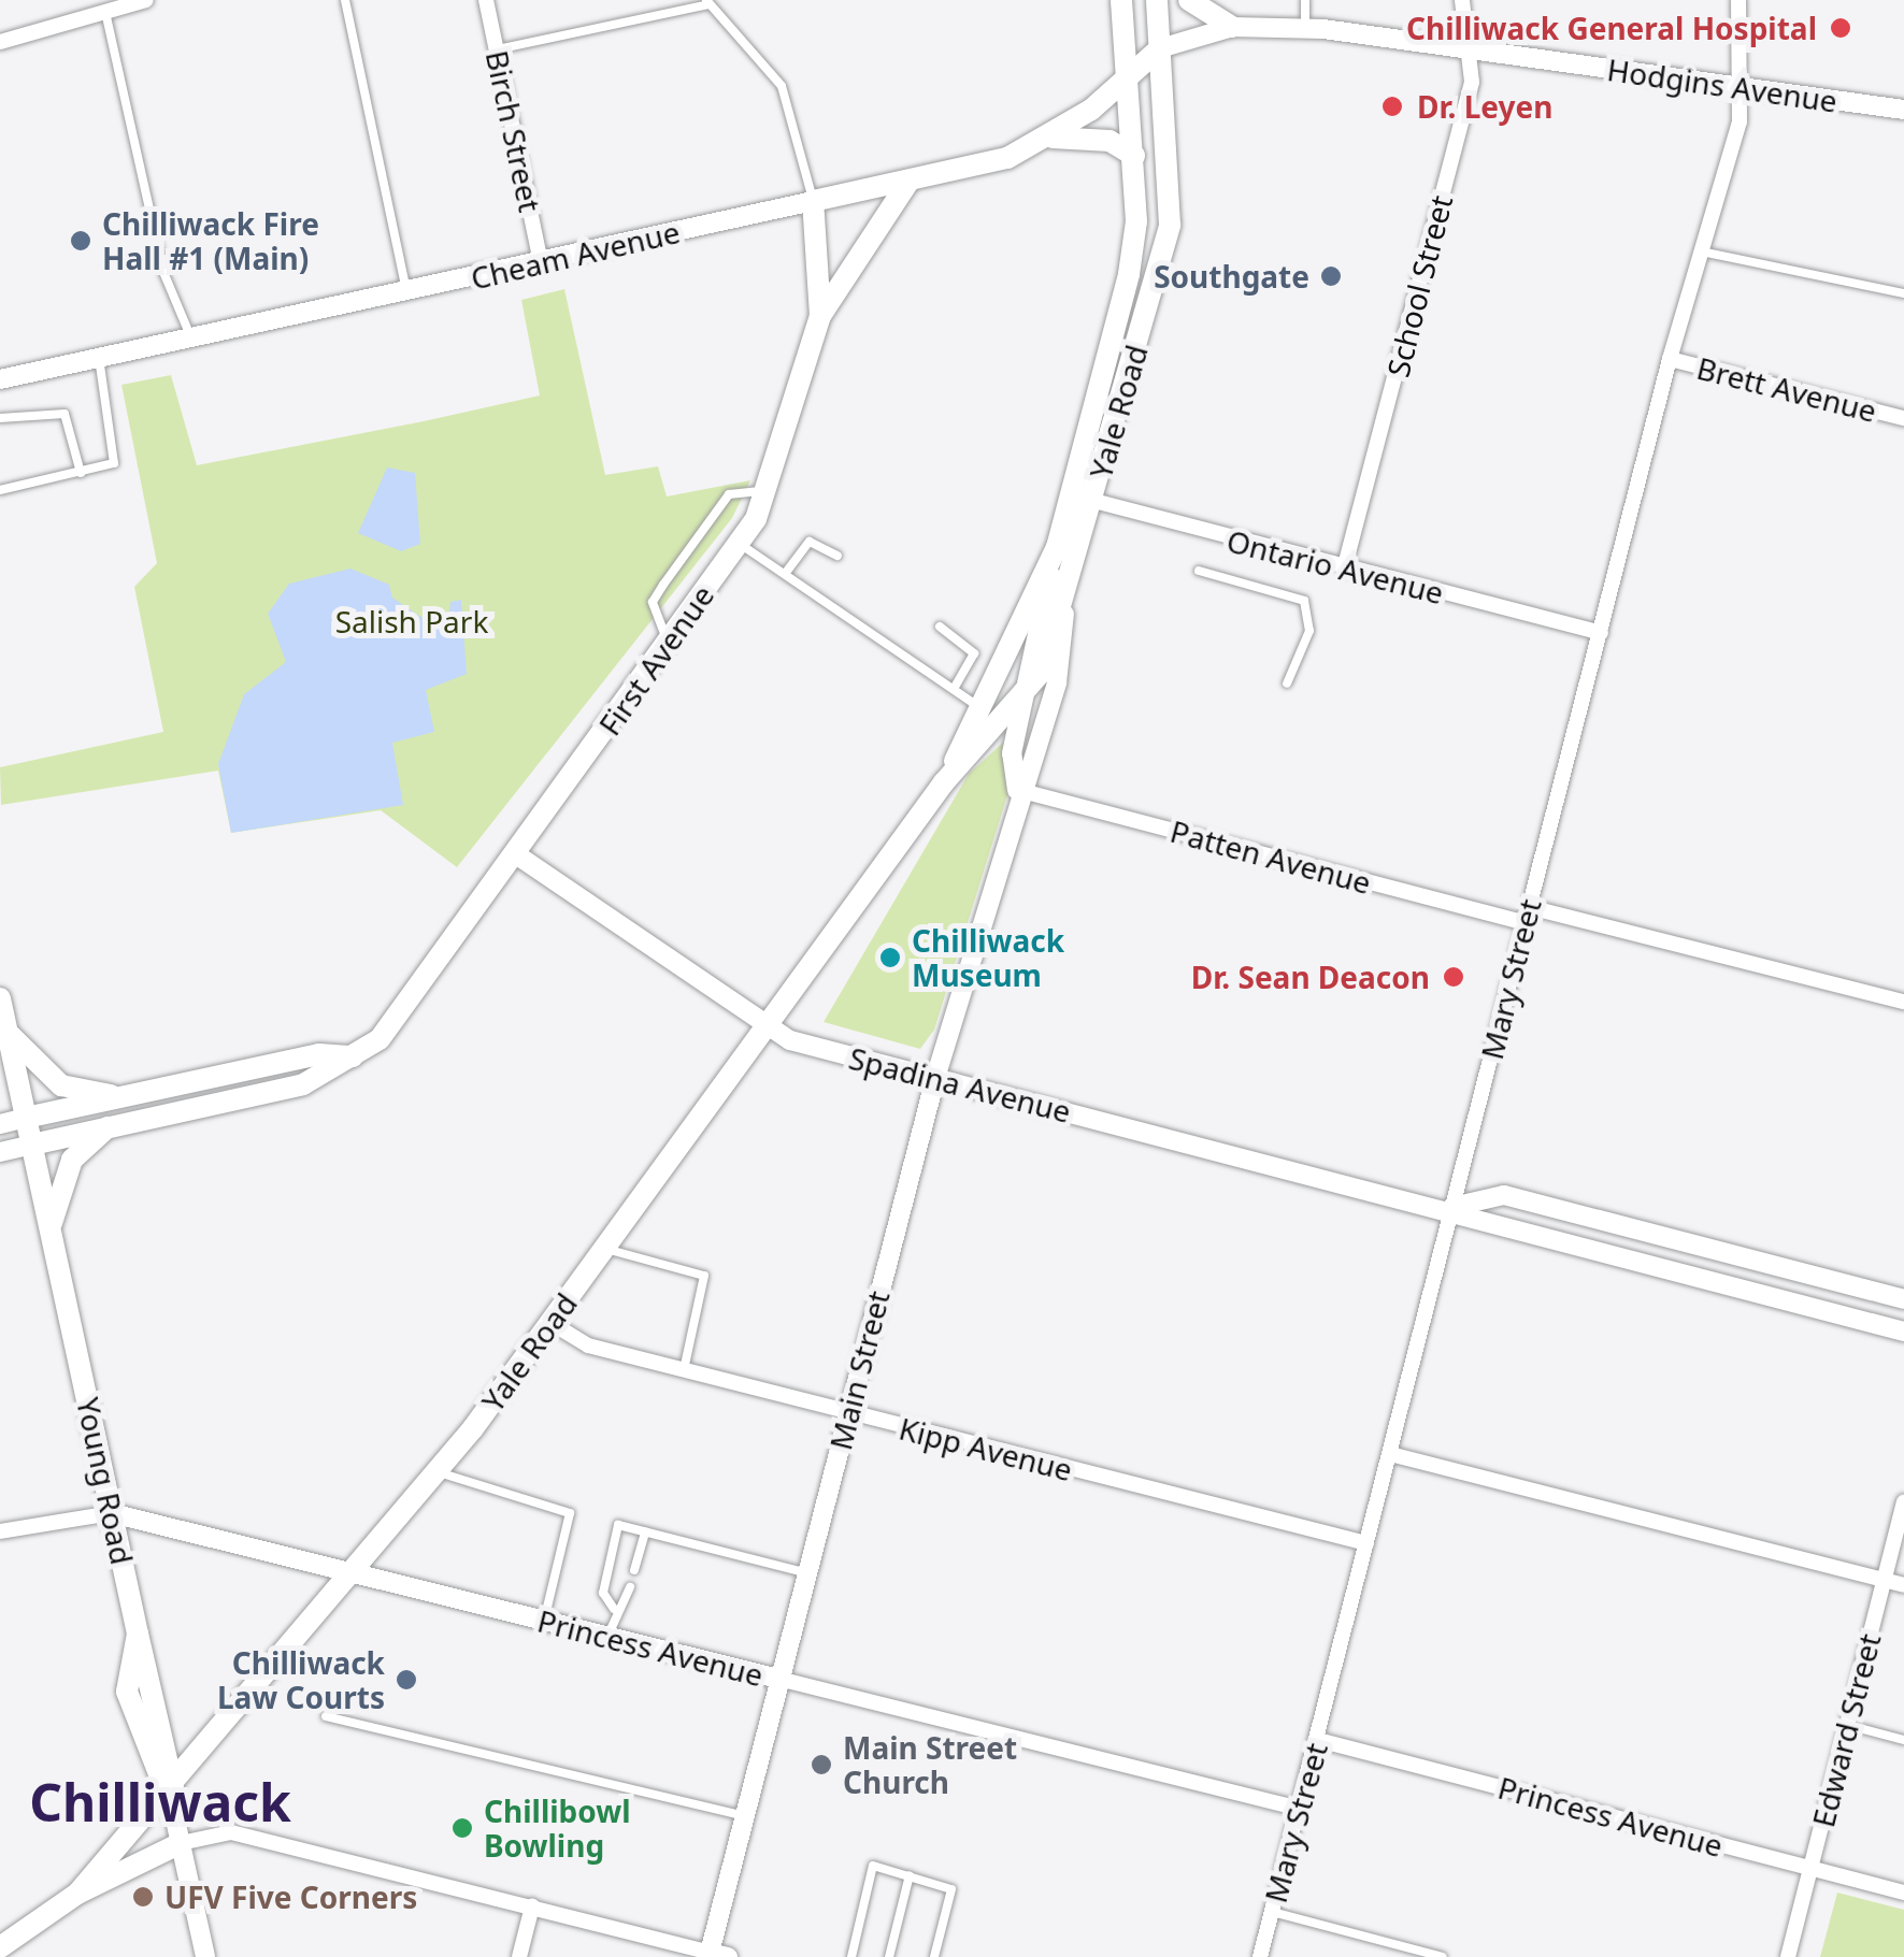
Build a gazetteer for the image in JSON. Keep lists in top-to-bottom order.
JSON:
{
  "streets": {
    "main road": [
      "Cheam Avenue",
      "Yale Road",
      "First Avenue",
      "Young Road"
    ],
    "street": [
      "Hodgins Avenue",
      "Birch Street",
      "School Street",
      "Brett Avenue",
      "Ontario Avenue",
      "Patten Avenue",
      "Mary Street",
      "Spadina Avenue",
      "Main Street",
      "Kipp Avenue",
      "Princess Avenue",
      "Edward Street"
    ]
  },
  "crossings": [
    ["Hodgins Avenue", "Cheam Avenue"],
    ["Hodgins Avenue", "School Street"],
    ["Hodgins Avenue", "Yale Road"],
    ["Hodgins Avenue", "Mary Street"],
    ["Birch Street", "Cheam Avenue"],
    ["Cheam Avenue", "Yale Road"],
    ["Cheam Avenue", "First Avenue"],
    ["School Street", "Ontario Avenue"],
    ["Brett Avenue", "Mary Street"],
    ["Yale Road", "Ontario Avenue"],
    ["Yale Road", "Spadina Avenue"],
    ["Yale Road", "Main Street"],
    ["Yale Road", "Kipp Avenue"],
    ["Yale Road", "Young Road"],
    ["Yale Road", "Princess Avenue"],
    ["Ontario Avenue", "Mary Street"],
    ["First Avenue", "Spadina Avenue"],
    ["First Avenue", "Young Road"],
    ["Patten Avenue", "Mary Street"],
    ["Patten Avenue", "Main Street"],
    ["Mary Street", "Spadina Avenue"],
    ["Mary Street", "Kipp Avenue"],
    ["Mary Street", "Princess Avenue"],
    ["Spadina Avenue", "Main Street"],
    ["Main Street", "Kipp Avenue"],
    ["Main Street", "Princess Avenue"],
    ["Young Road", "Princess Avenue"],
    ["Princess Avenue", "Edward Street"]
  ],
  "districts": ["Chilliwack"],
  "parks": ["Salish Park"],
  "places": [
    "Chilliwack General Hospital",
    "Dr. Leyen",
    "Chilliwack Fire Hall #1 (Main)",
    "Southgate",
    "Chilliwack Museum",
    "Dr. Sean Deacon",
    "Chilliwack Law Courts",
    "Main Street Church",
    "Chillibowl Bowling",
    "UFV Five Corners"
  ]
}
